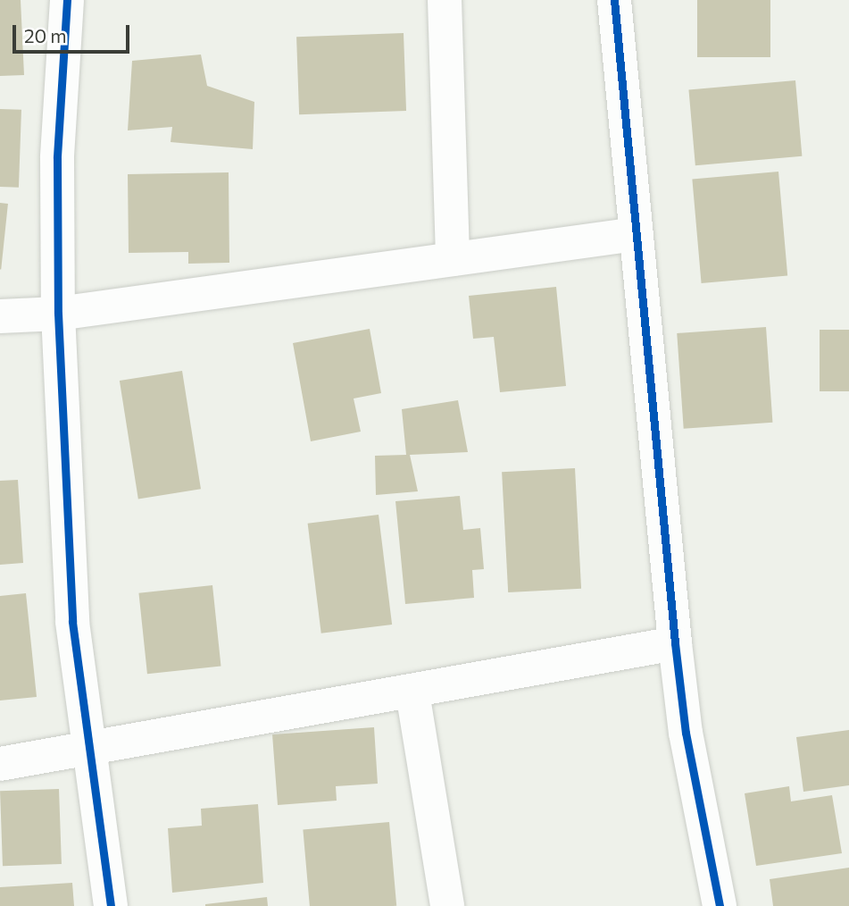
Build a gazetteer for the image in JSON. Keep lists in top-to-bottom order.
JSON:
{
  "scale_bar": "20 m"
}
